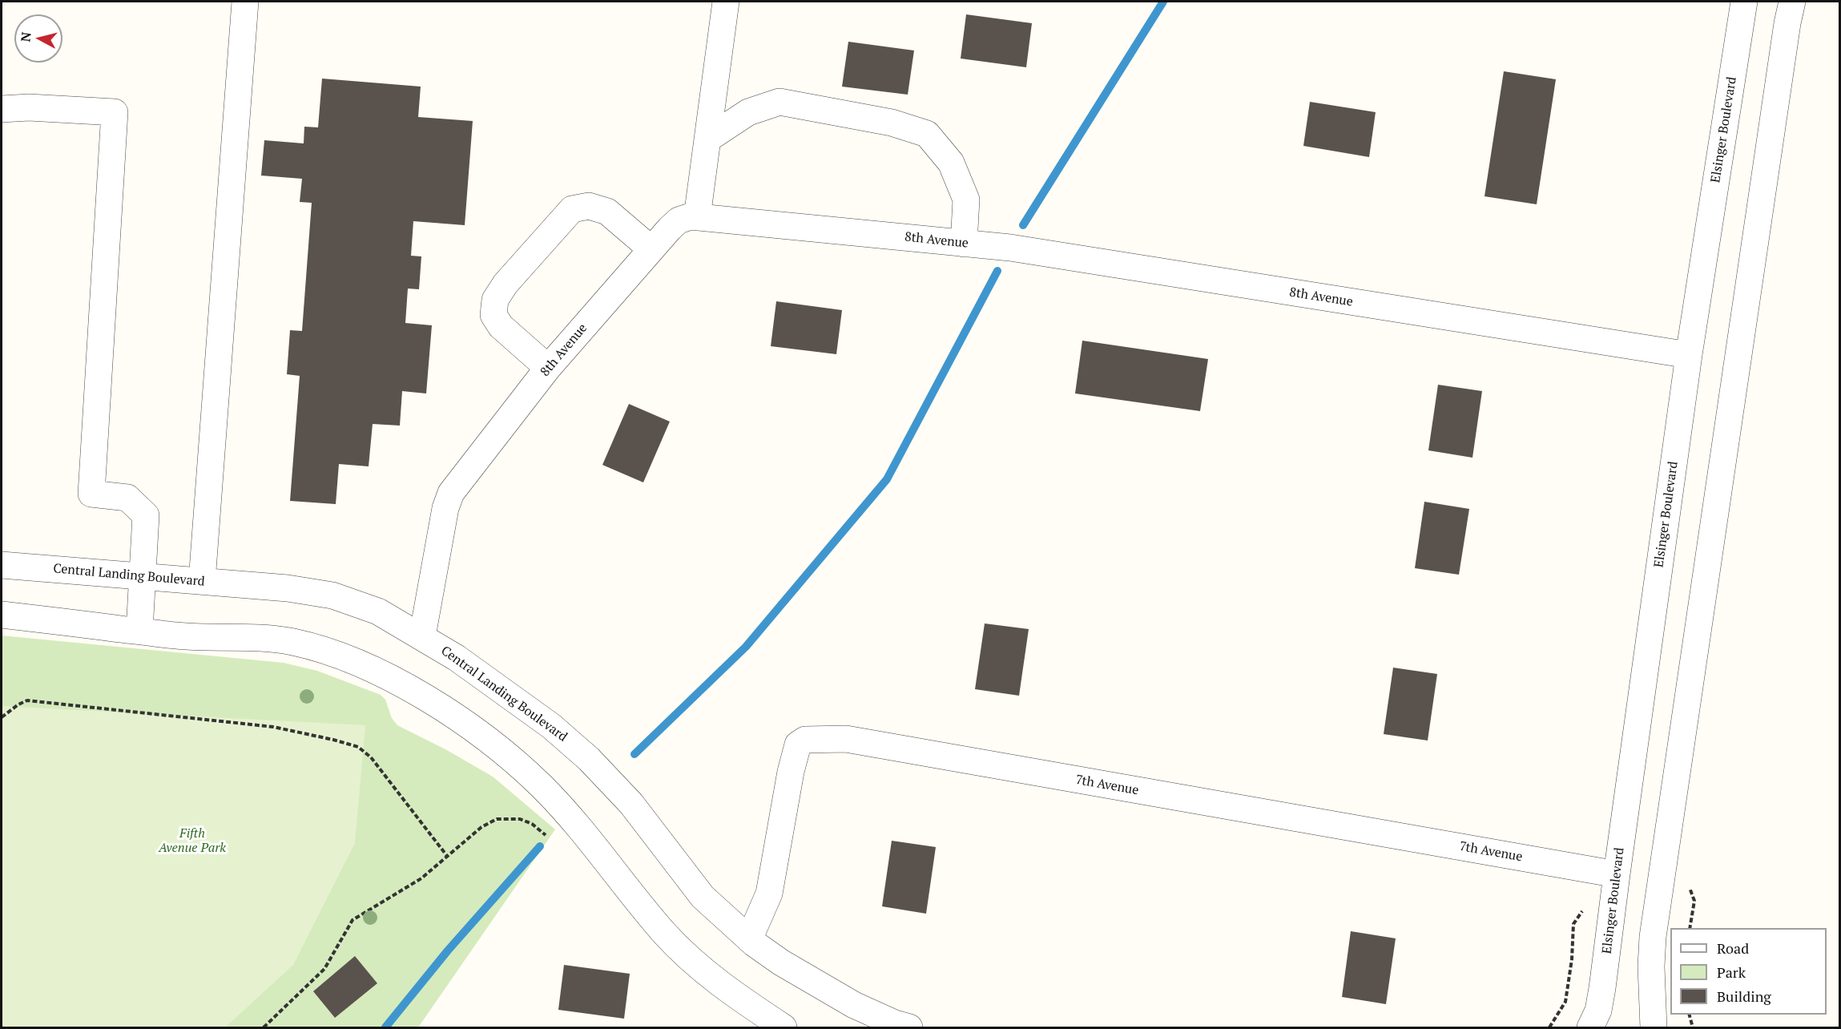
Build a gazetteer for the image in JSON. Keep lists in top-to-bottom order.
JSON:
{
  "streets": {
    "street": [
      "Elsinger Boulevard",
      "8th Avenue",
      "Central Landing Boulevard",
      "7th Avenue"
    ]
  },
  "crossings": [
    ["Elsinger Boulevard", "8th Avenue"],
    ["Elsinger Boulevard", "7th Avenue"],
    ["8th Avenue", "Central Landing Boulevard"],
    ["Central Landing Boulevard", "7th Avenue"]
  ],
  "parks": ["Fifth Avenue Park"],
  "legend": ["Road", "Park", "Building"],
  "north": "left"
}
